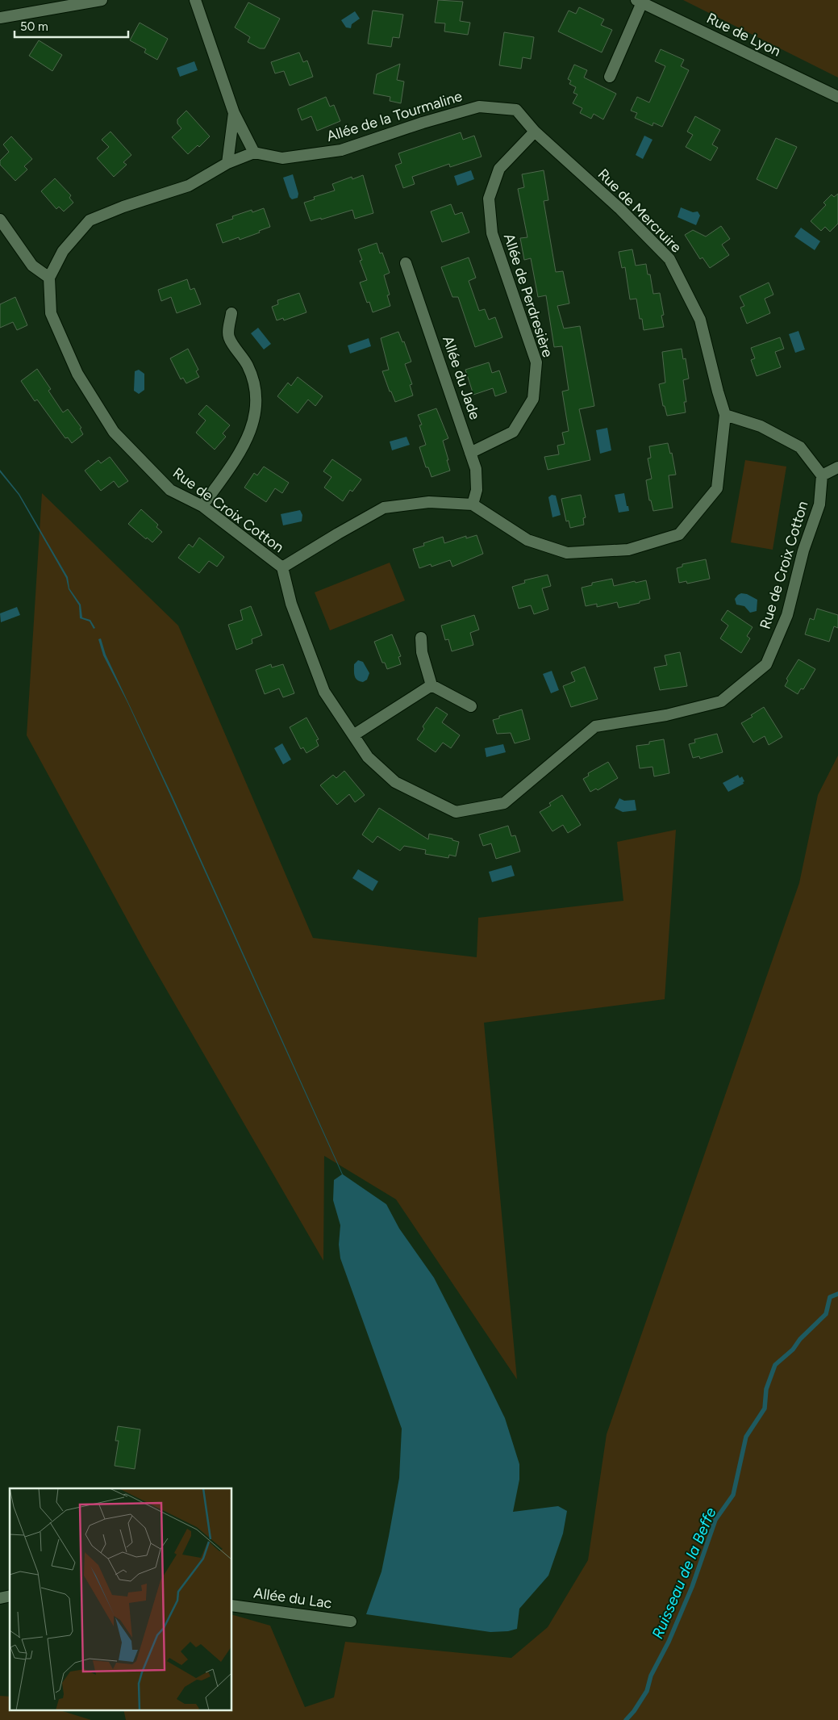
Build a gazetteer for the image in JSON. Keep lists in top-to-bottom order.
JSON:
{
  "streets": {
    "street": [
      "Rue de Lyon",
      "Allée de la Tourmaline",
      "Rue de Mercruire",
      "Allée de Perdresière",
      "Allée du Jade",
      "Rue de Croix Cotton",
      "Allée du Lac"
    ]
  },
  "crossings": [
    ["Allée de la Tourmaline", "Rue de Mercruire"],
    ["Allée de la Tourmaline", "Allée de Perdresière"],
    ["Allée de la Tourmaline", "Rue de Croix Cotton"],
    ["Rue de Mercruire", "Allée de Perdresière"],
    ["Rue de Mercruire", "Allée du Jade"],
    ["Allée de Perdresière", "Allée du Jade"]
  ],
  "water": ["Ruisseau de la Beffe"],
  "scale_bar": "50 m"
}
